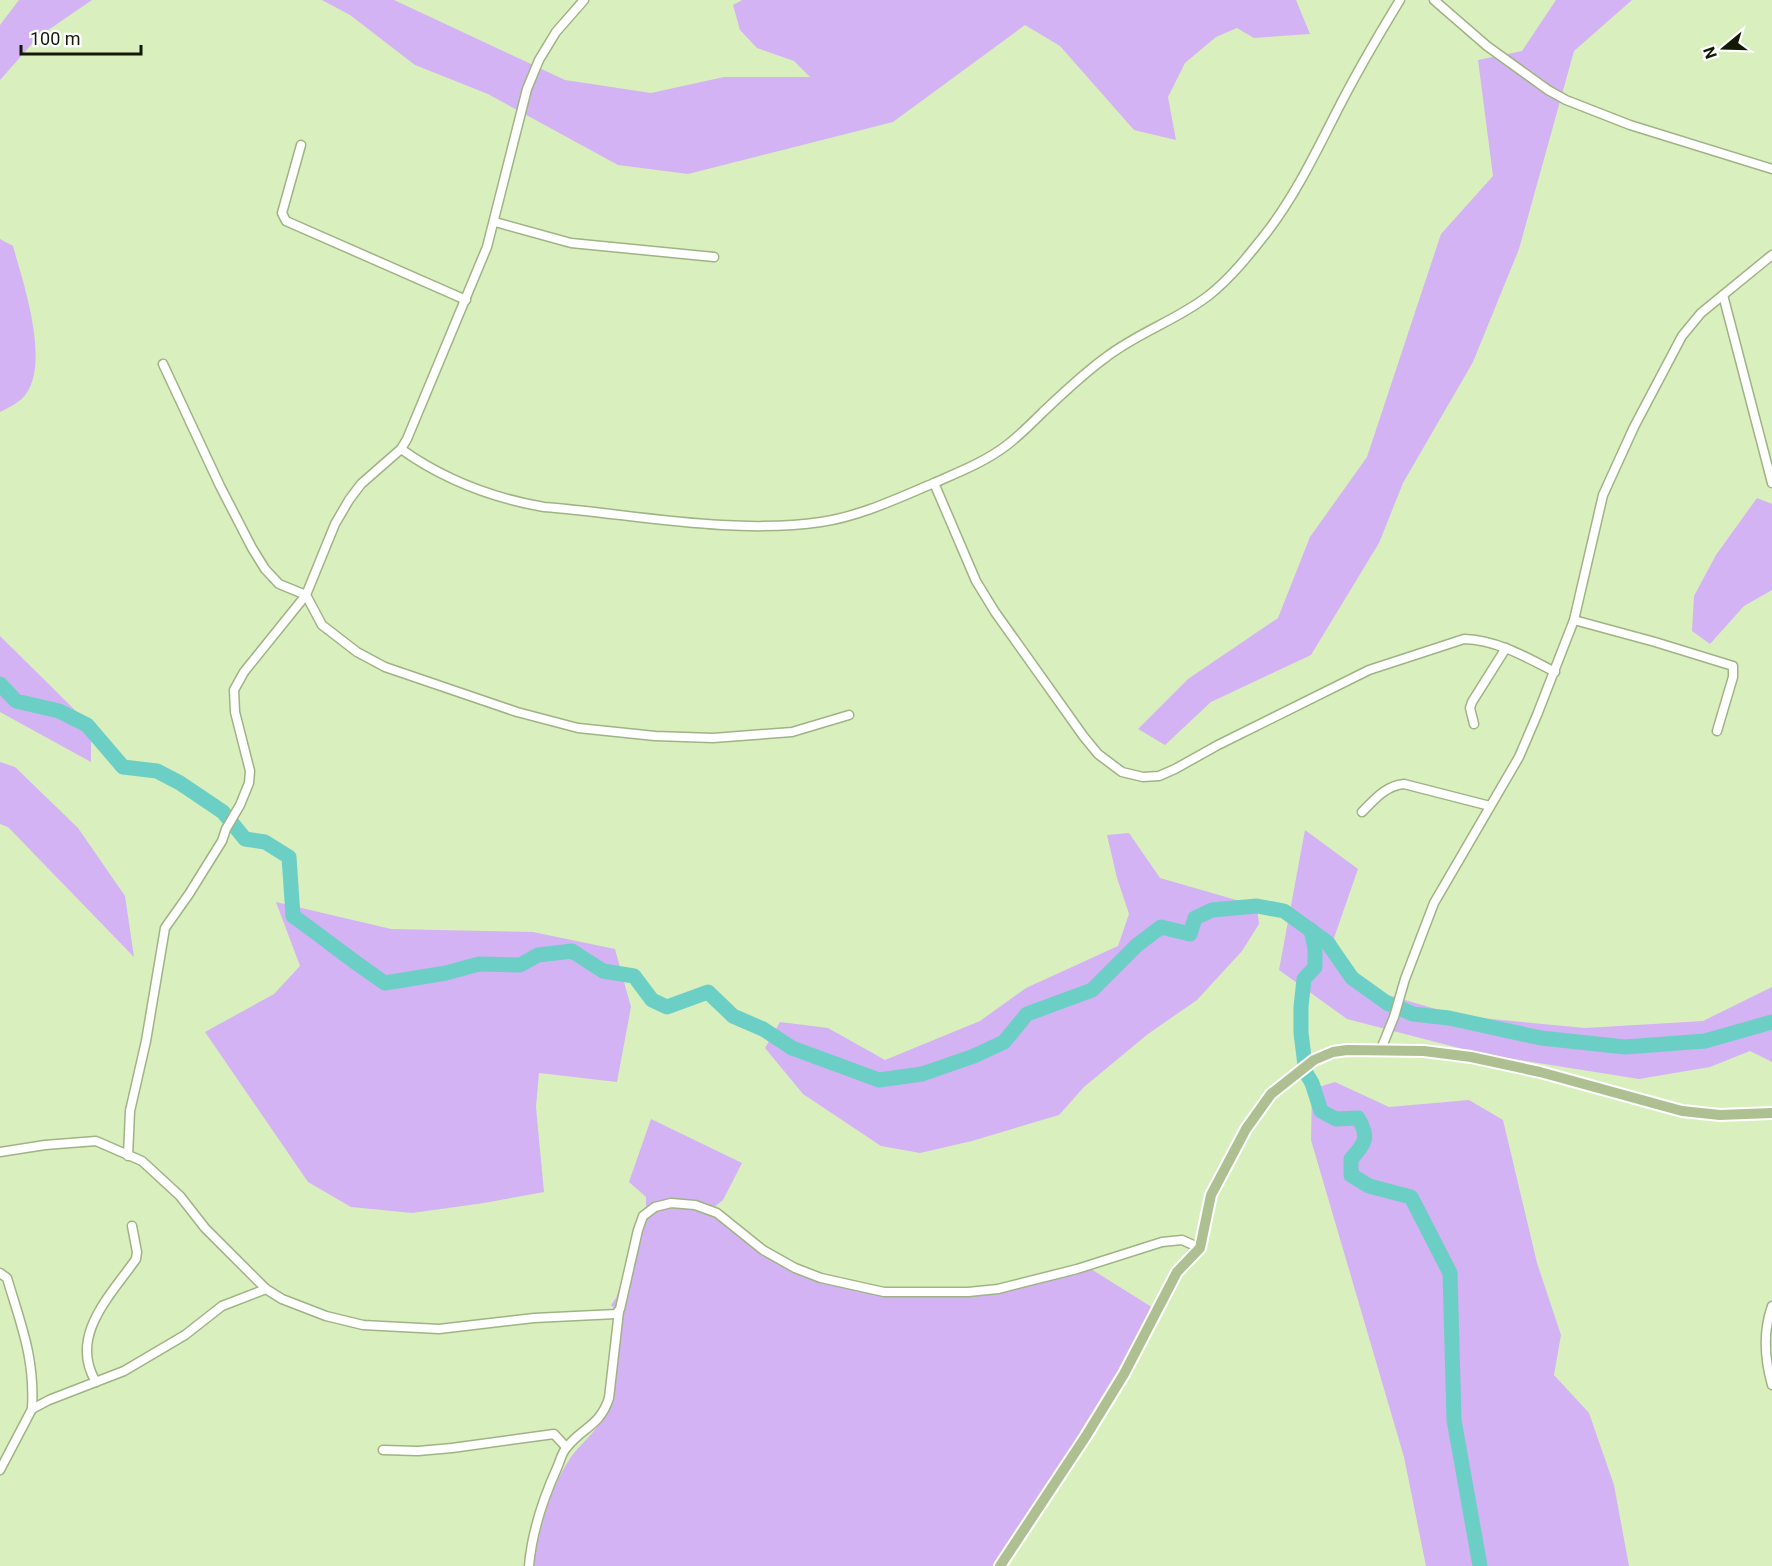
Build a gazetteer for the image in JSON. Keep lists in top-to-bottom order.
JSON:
{
  "scale_bar": "100 m",
  "north": "left"
}
